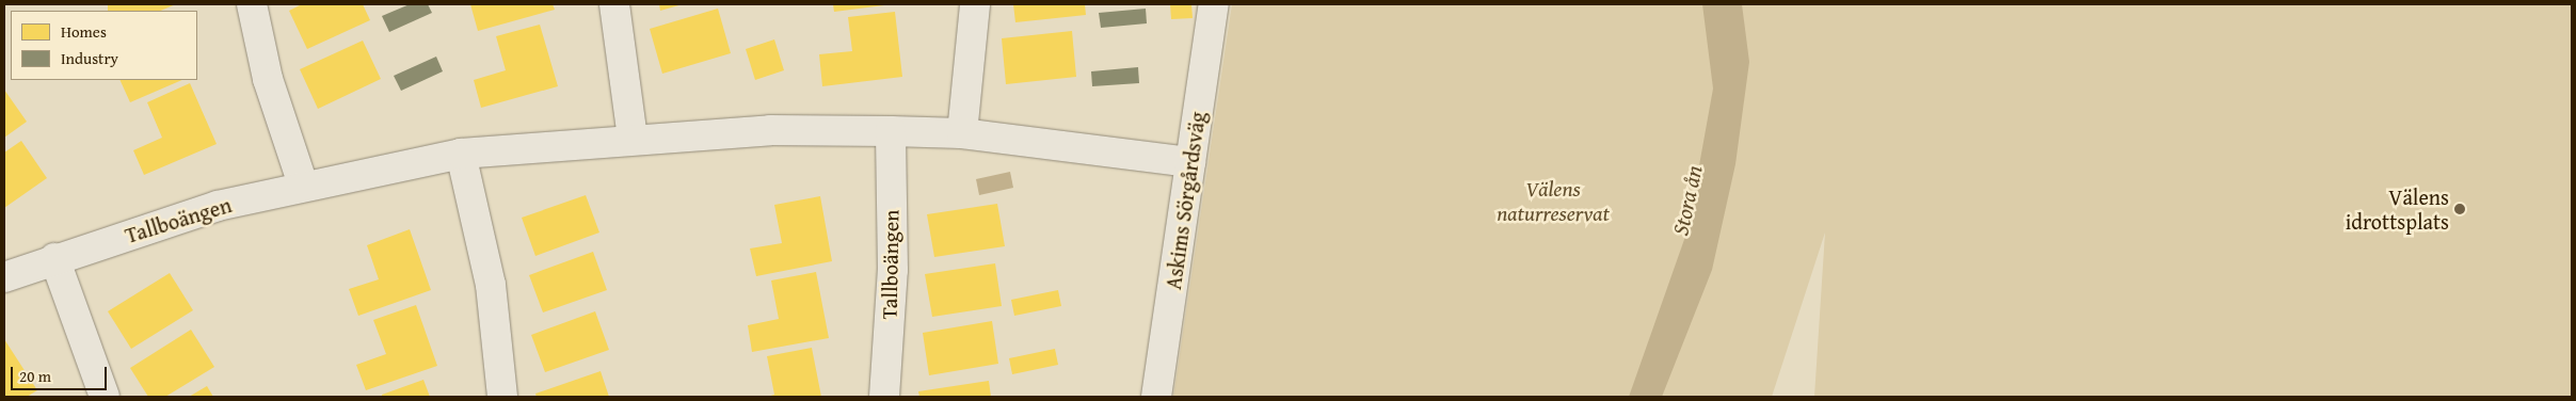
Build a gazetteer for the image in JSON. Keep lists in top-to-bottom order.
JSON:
{
  "streets": {
    "street": ["Askims Sörgårdsväg", "Tallboängen"]
  },
  "crossings": [
    ["Askims Sörgårdsväg", "Tallboängen"]
  ],
  "water": ["Stora ån"],
  "parks": ["Välens naturreservat"],
  "places": ["Välens idrottsplats"],
  "legend": ["Homes", "Industry"],
  "scale_bar": "20 m"
}
